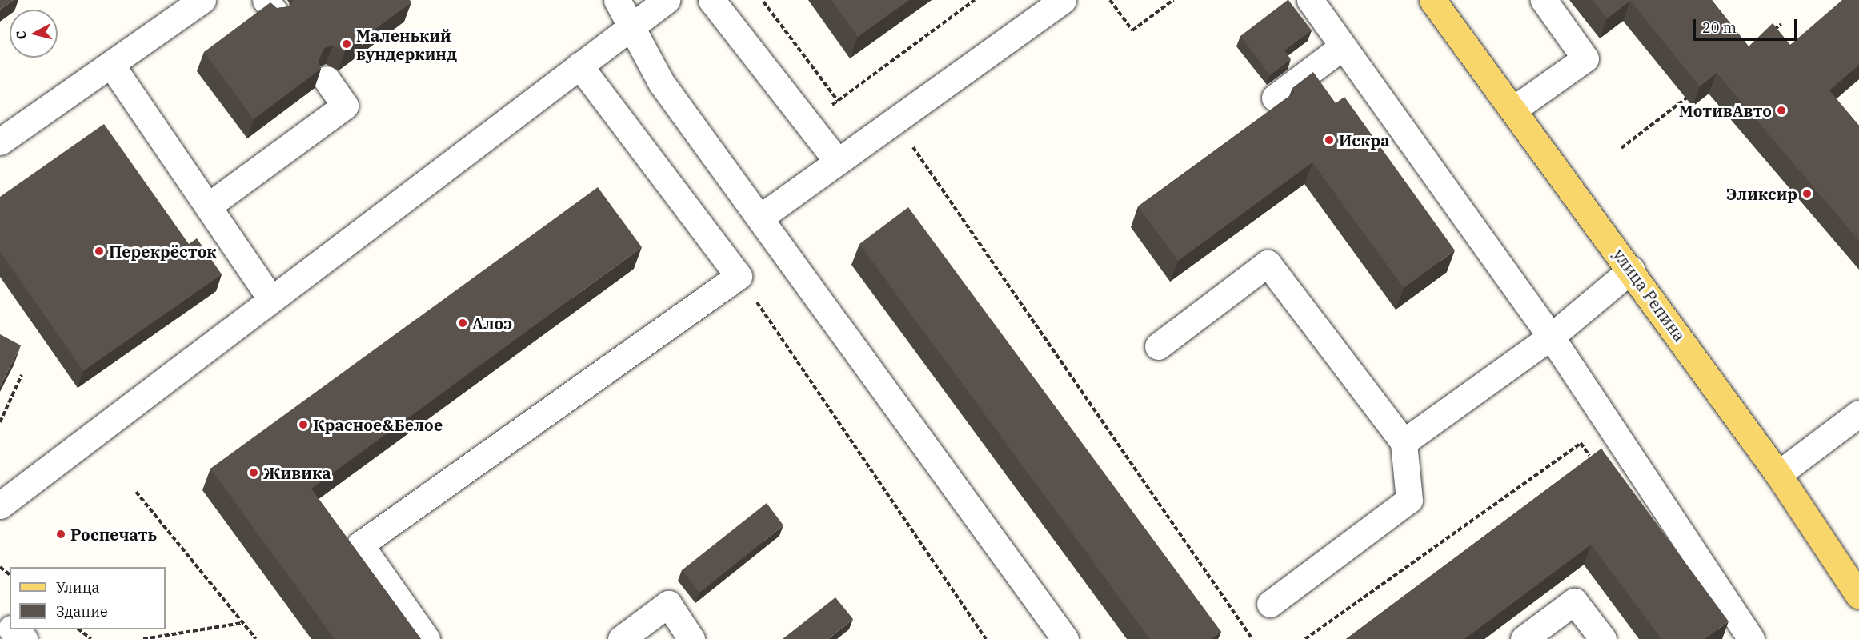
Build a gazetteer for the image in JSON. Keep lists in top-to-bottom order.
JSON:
{
  "streets": {
    "main road": ["улица Репина"]
  },
  "places": [
    "Маленький вундеркинд",
    "МотивАвто",
    "Искра",
    "Эликсир",
    "Перекрёсток",
    "Алоэ",
    "Красное&Белое",
    "Живика",
    "Роспечать"
  ],
  "legend": ["Улица", "Здание"],
  "scale_bar": "20 m",
  "north": "left"
}
